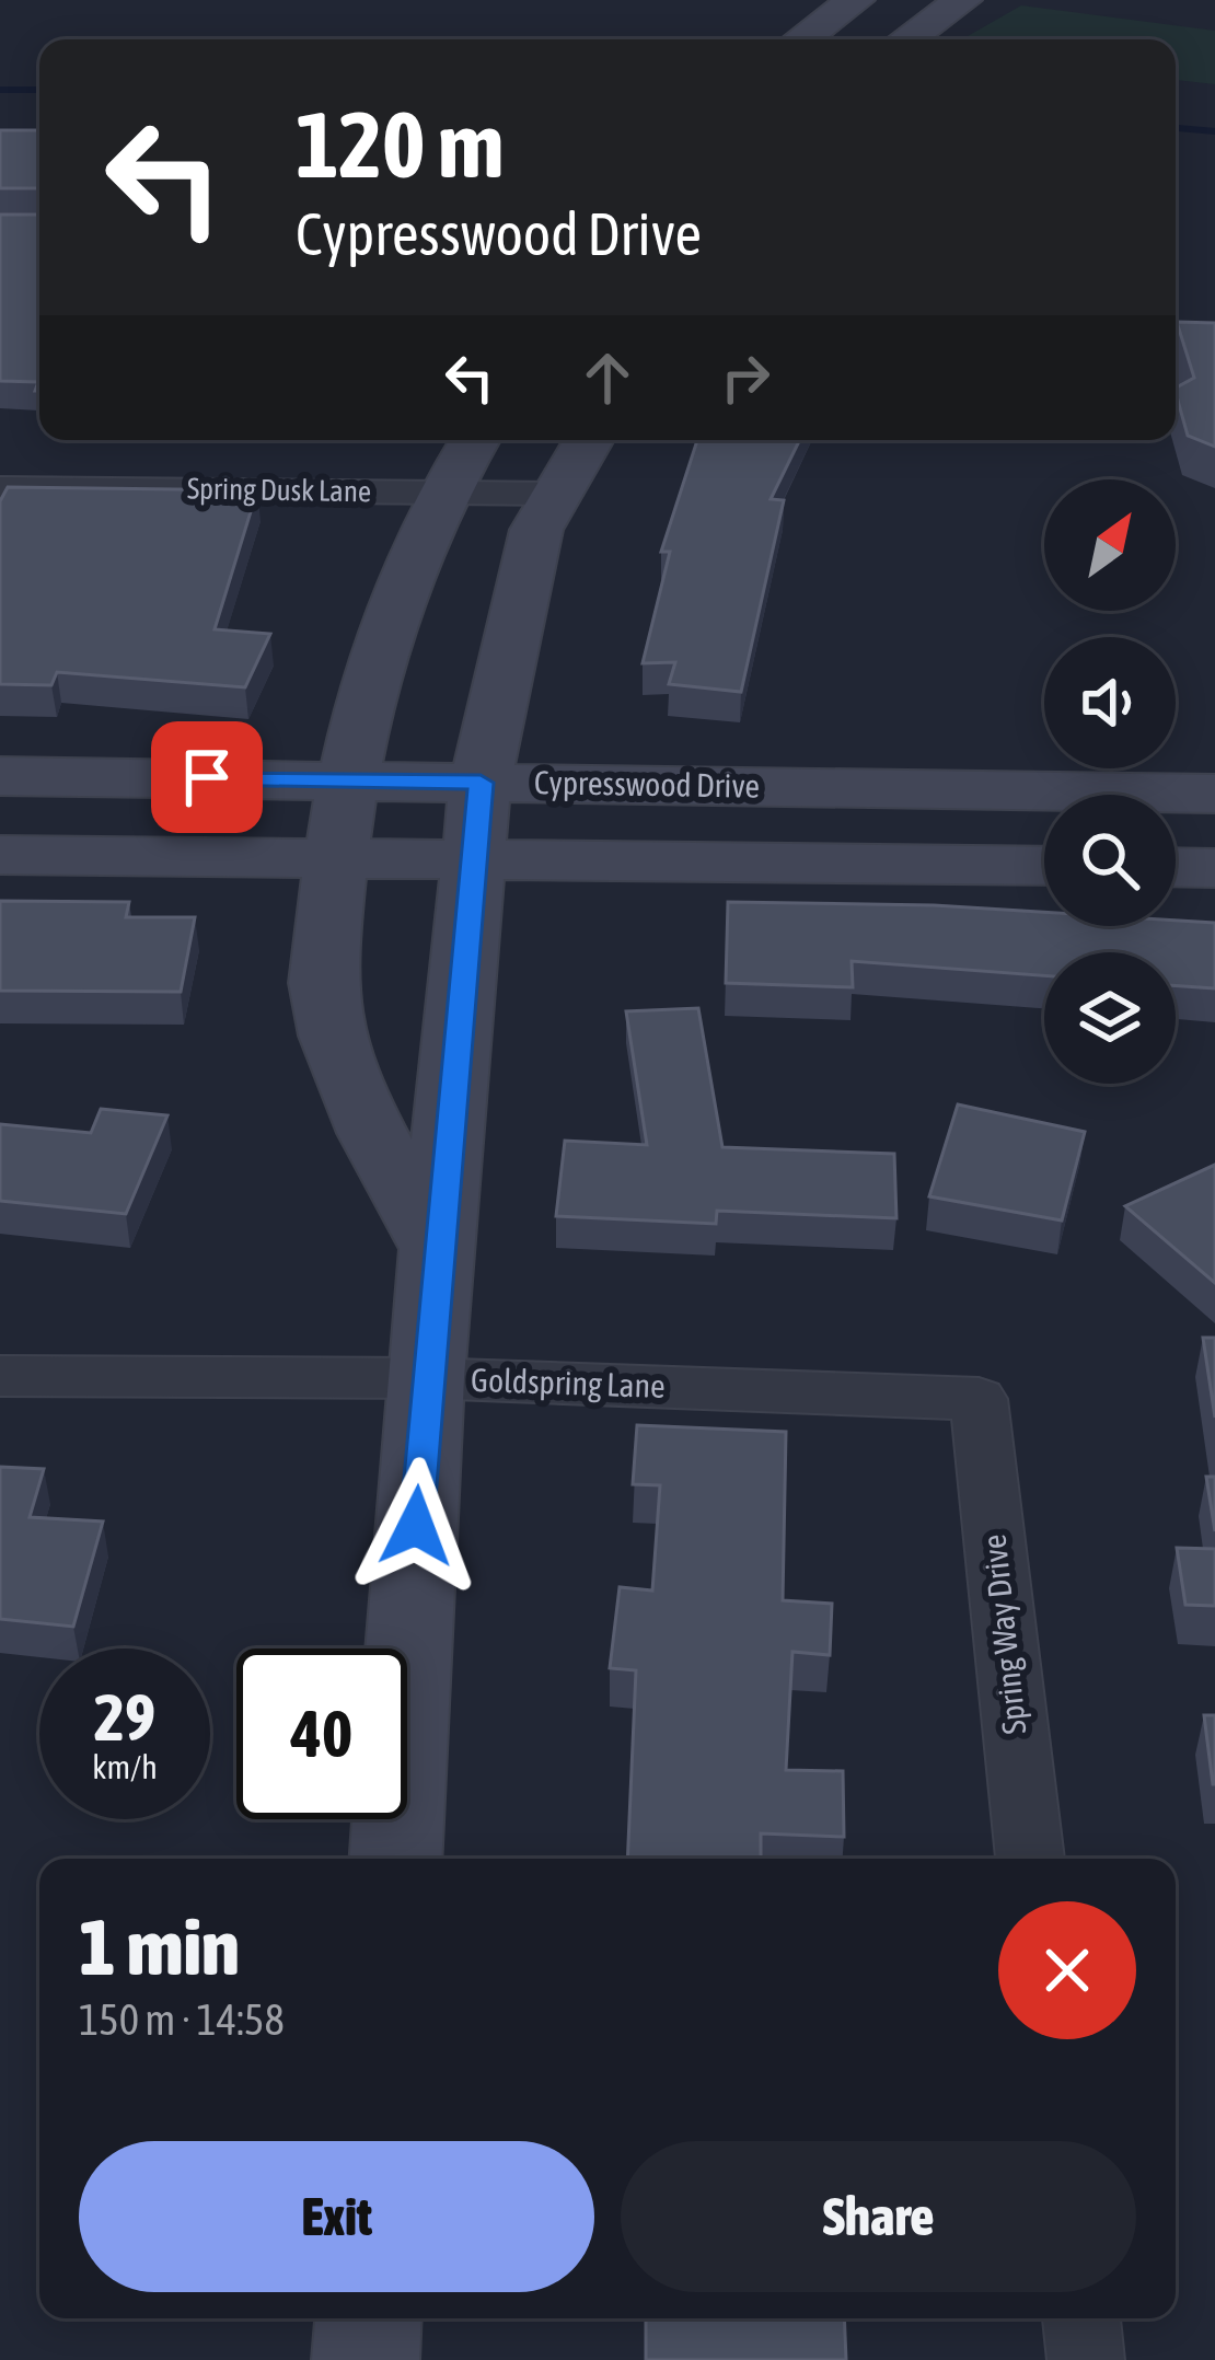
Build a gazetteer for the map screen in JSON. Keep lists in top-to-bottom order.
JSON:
{
  "streets": {
    "street": [
      "Spring Dusk Lane",
      "Cypresswood Drive",
      "Goldspring Lane",
      "Spring Way Drive"
    ]
  },
  "crossings": [
    ["Goldspring Lane", "Spring Way Drive"]
  ],
  "north": "top right",
  "page": {
    "turn": ["120 m", "Cypresswood Drive"],
    "speed": "29 km/h",
    "limit": "40",
    "heading": ["1 min", "150 m · 14:58"],
    "buttons": ["Exit", "Share"]
  }
}
